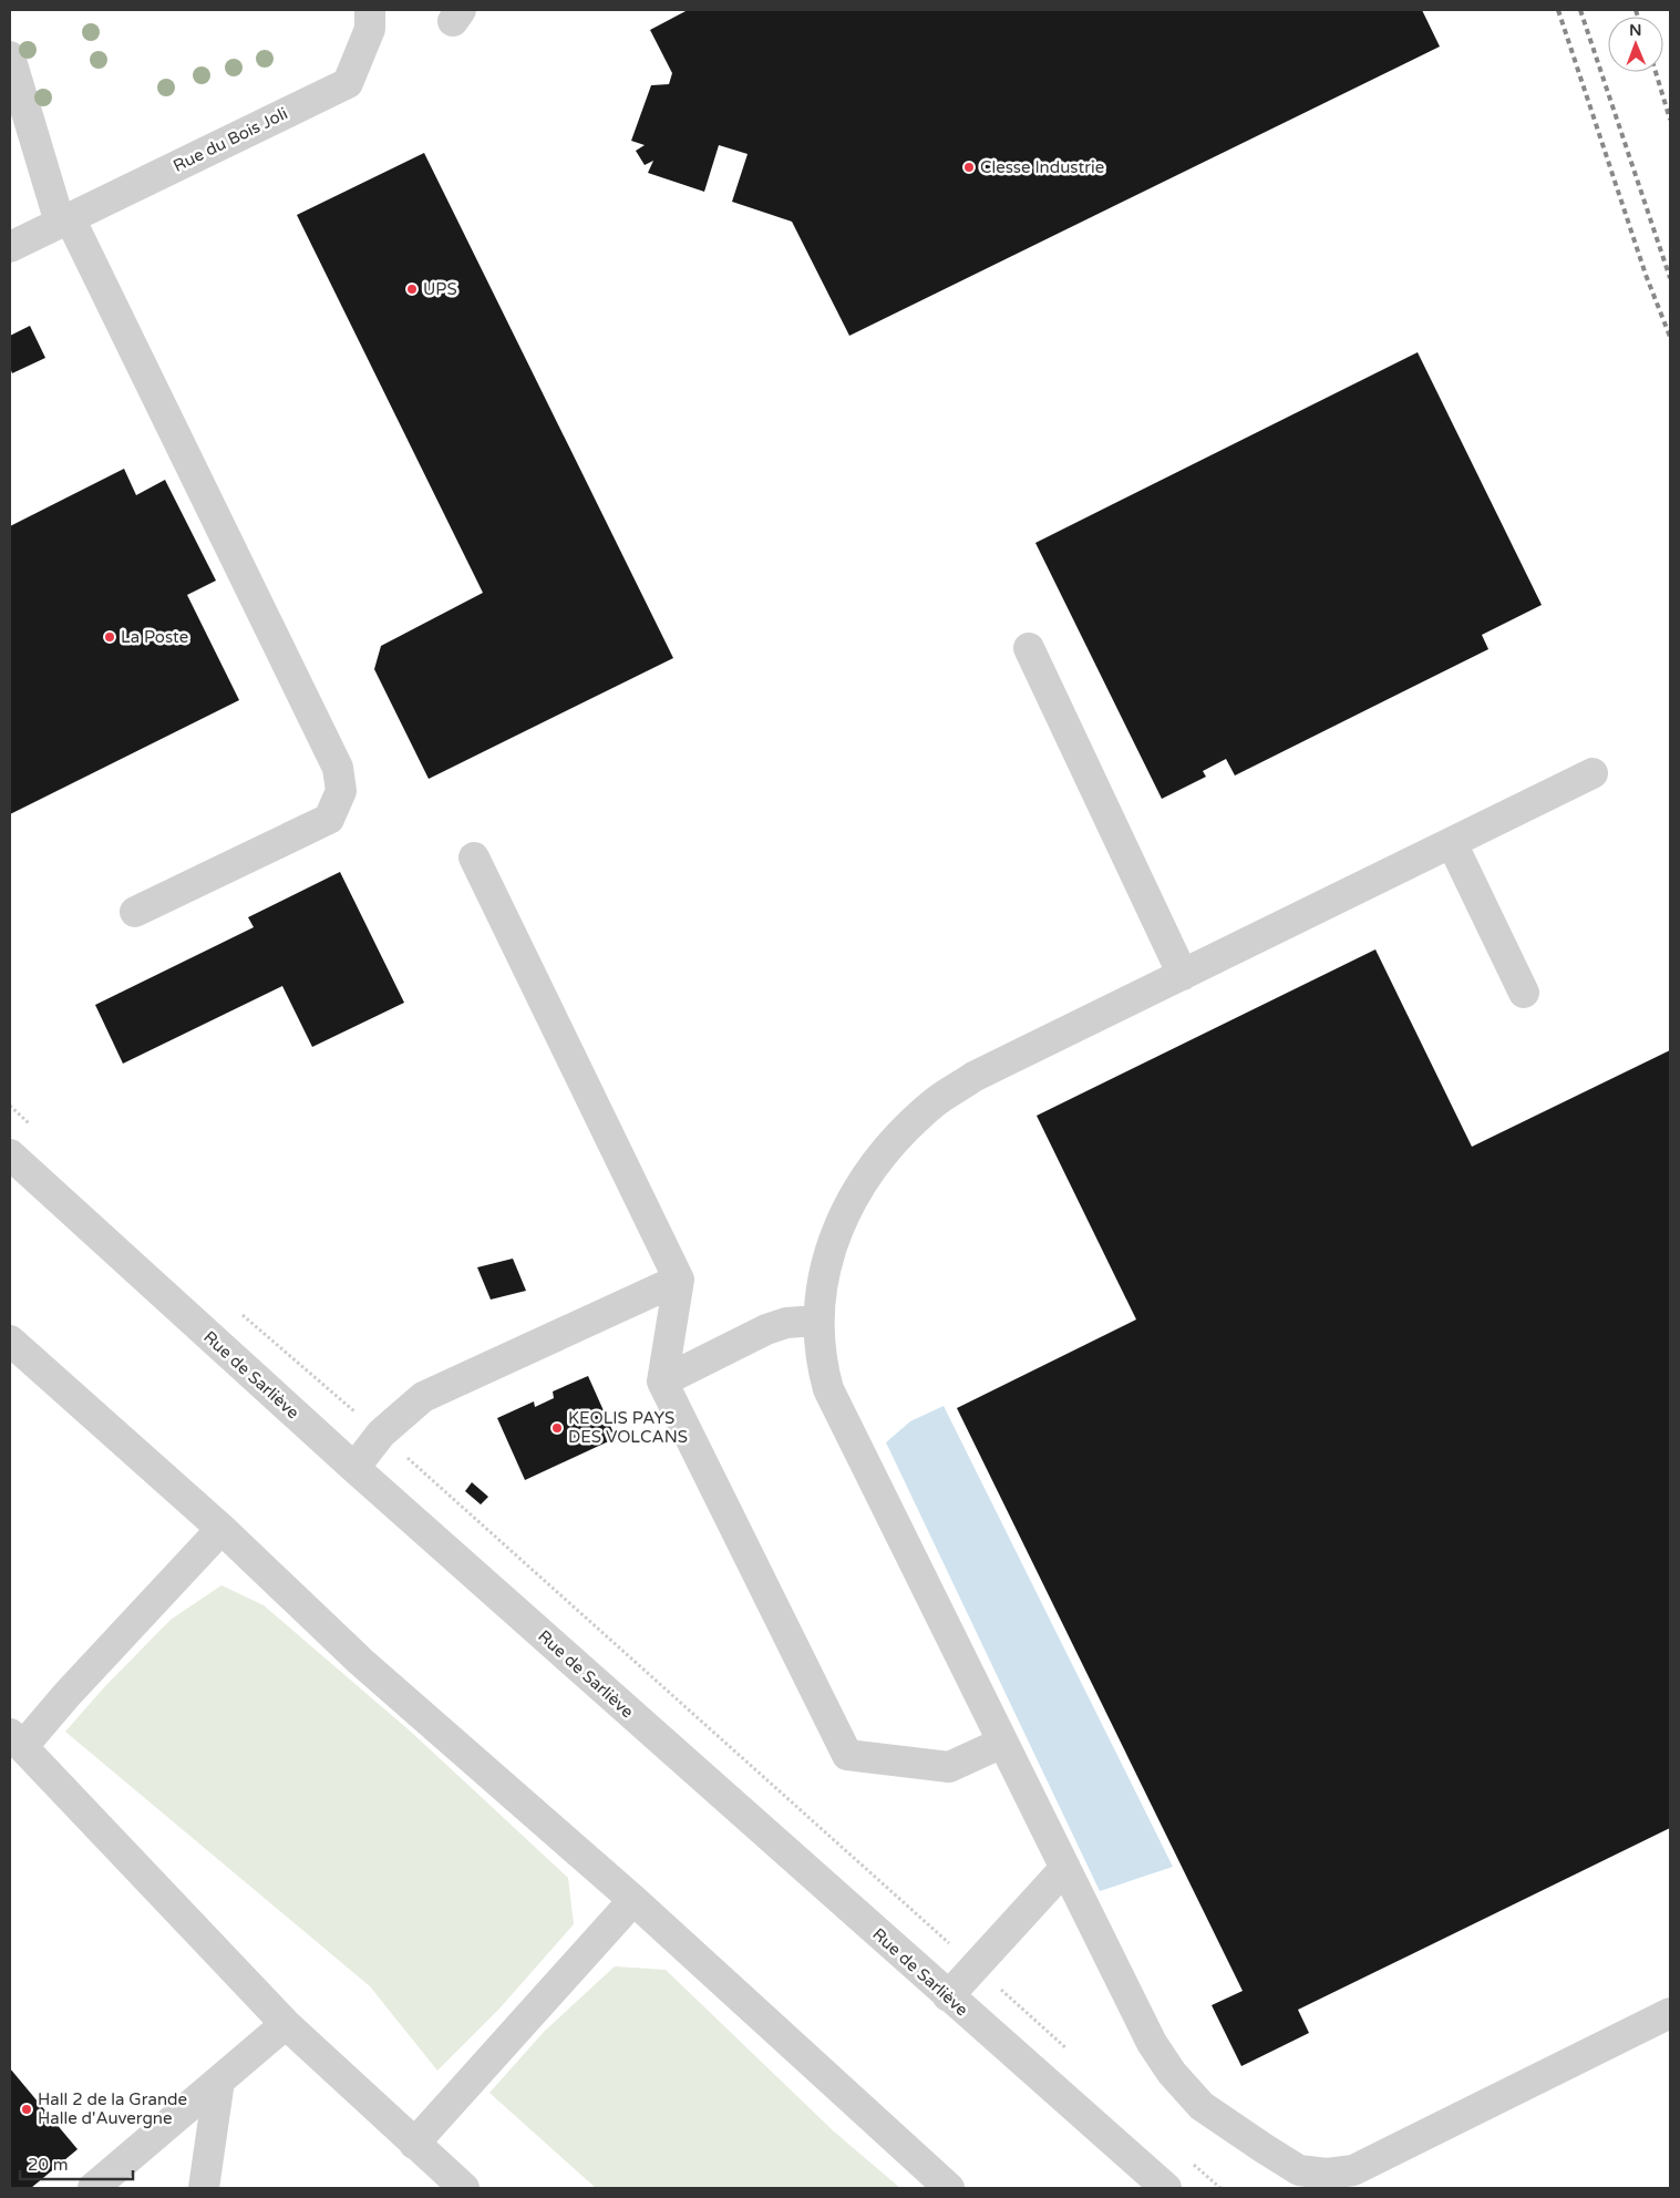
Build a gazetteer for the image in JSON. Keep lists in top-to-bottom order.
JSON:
{
  "streets": {
    "street": ["Rue du Bois Joli", "Rue de Sarliève"]
  },
  "places": [
    "Clesse Industrie",
    "UPS",
    "La Poste",
    "KEOLIS PAYS DES VOLCANS",
    "Hall 2 de la Grande Halle d'Auvergne"
  ],
  "scale_bar": "20 m",
  "north": "top"
}
